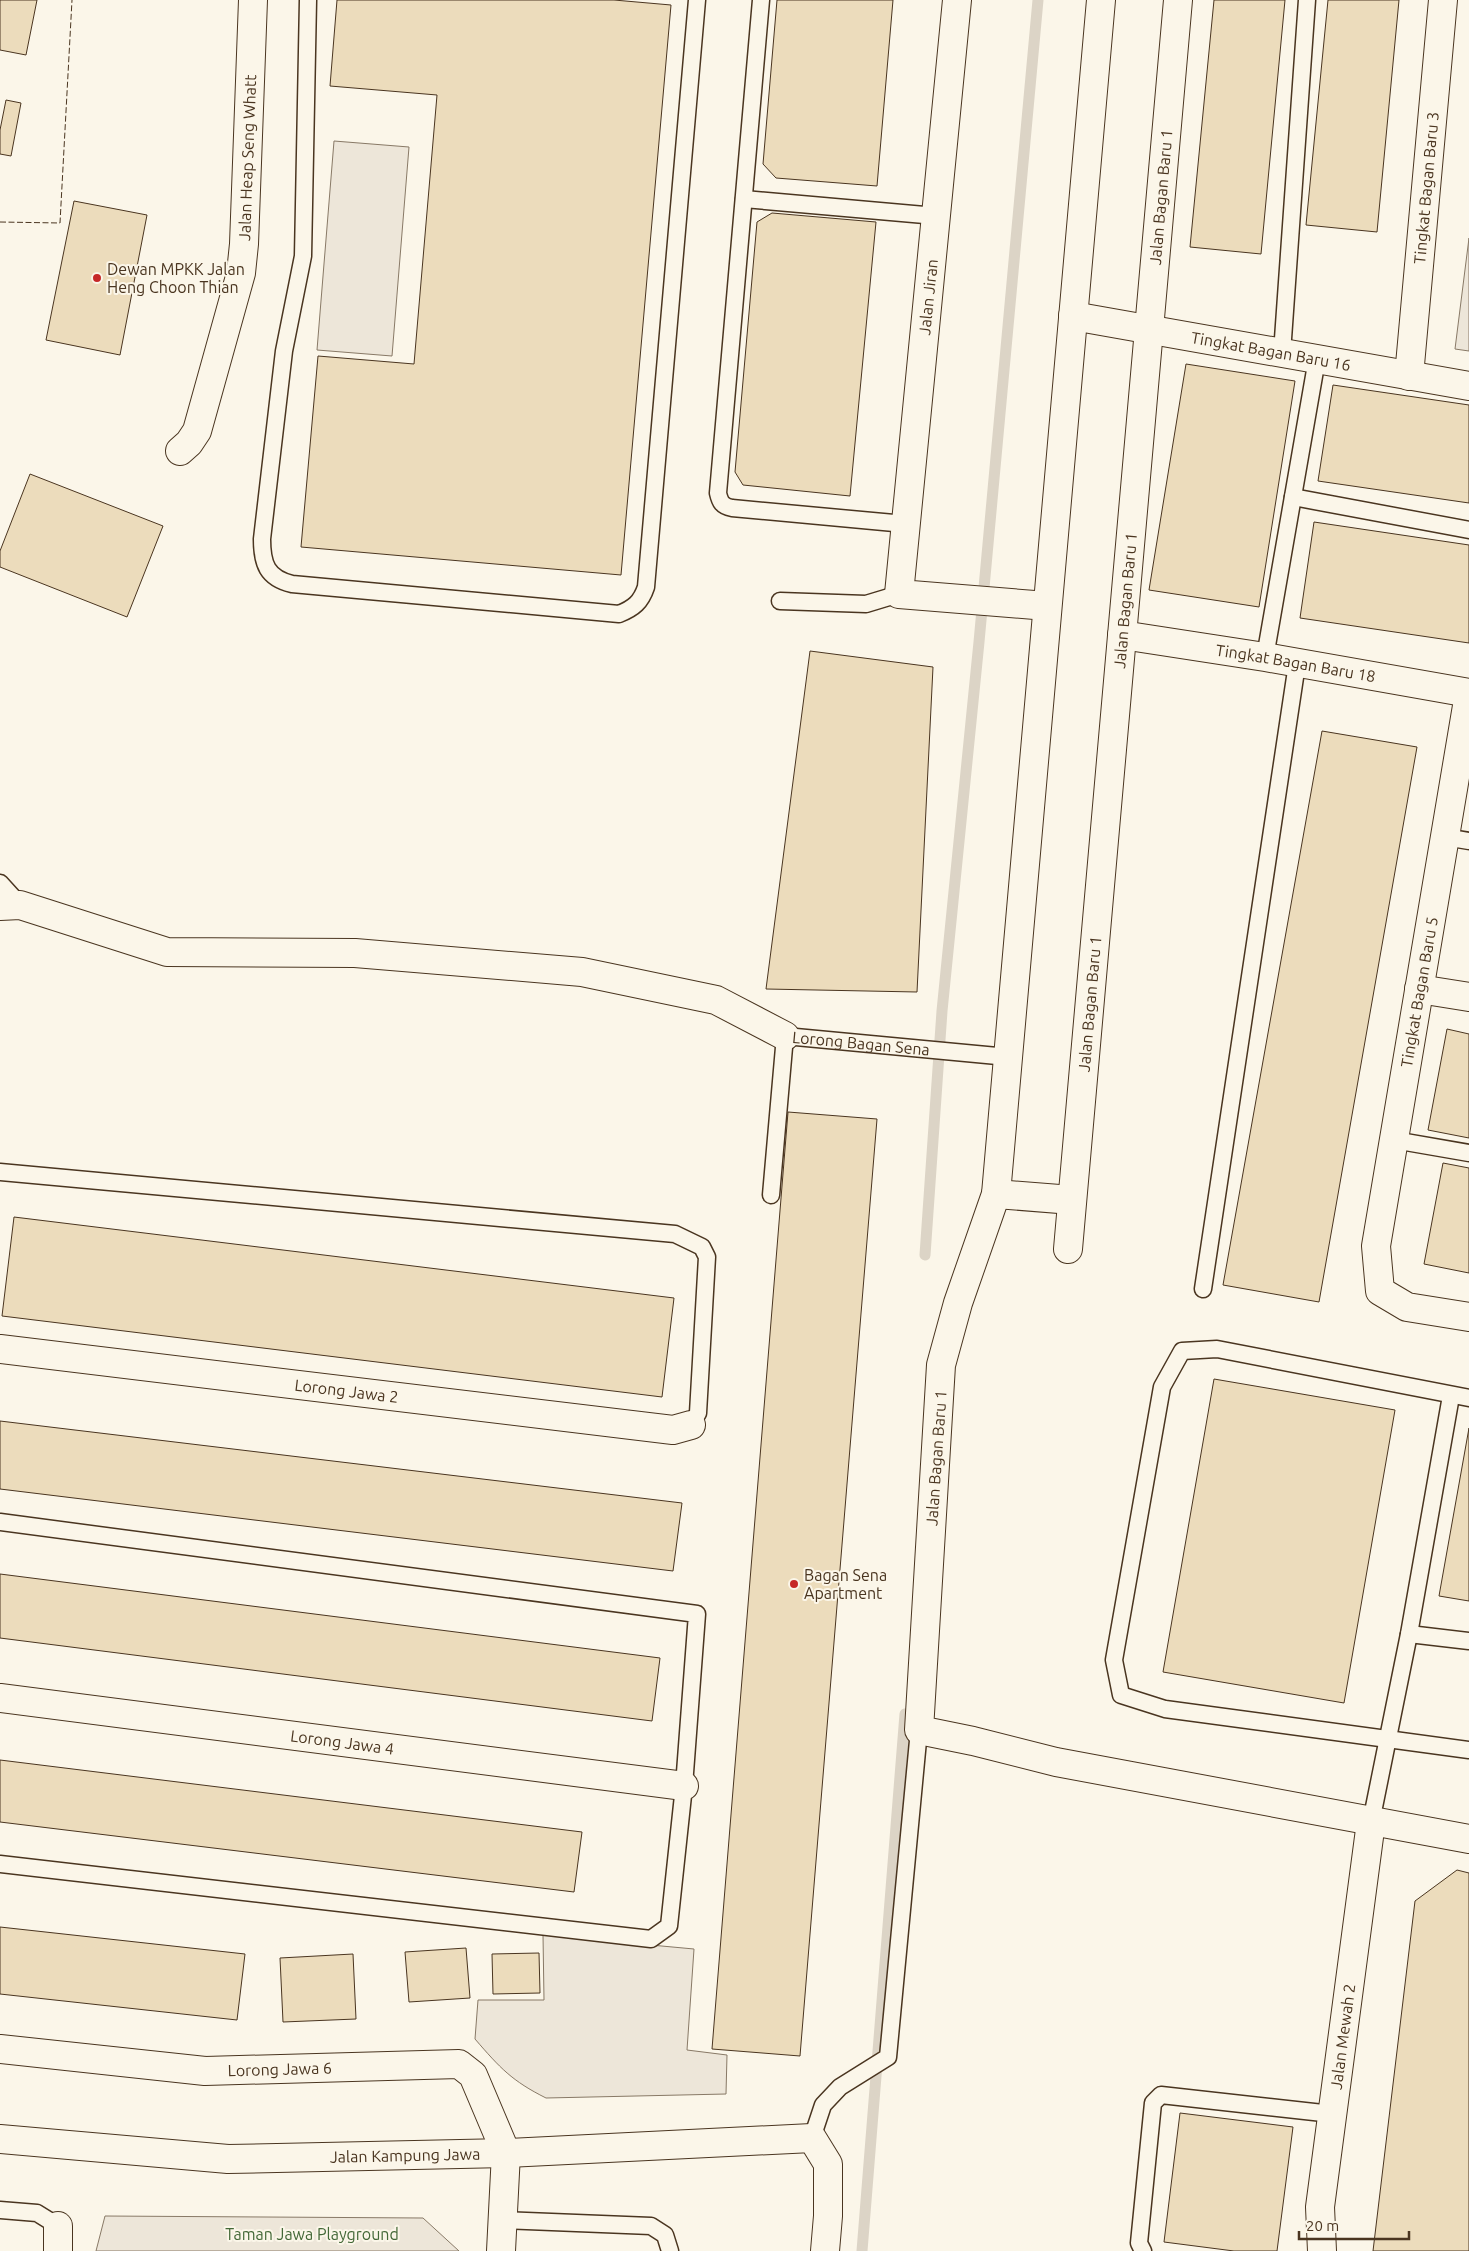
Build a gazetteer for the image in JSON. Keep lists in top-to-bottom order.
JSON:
{
  "streets": {
    "street": [
      "Jalan Heap Seng Whatt",
      "Tingkat Bagan Baru 3",
      "Jalan Bagan Baru 1",
      "Jalan Jiran",
      "Tingkat Bagan Baru 16",
      "Tingkat Bagan Baru 18",
      "Tingkat Bagan Baru 5",
      "Lorong Jawa 2",
      "Lorong Jawa 4",
      "Jalan Mewah 2",
      "Lorong Jawa 6",
      "Jalan Kampung Jawa"
    ],
    "lane": ["Lorong Bagan Sena"]
  },
  "crossings": [
    ["Tingkat Bagan Baru 3", "Tingkat Bagan Baru 16"],
    ["Jalan Bagan Baru 1", "Tingkat Bagan Baru 16"],
    ["Jalan Bagan Baru 1", "Tingkat Bagan Baru 18"],
    ["Jalan Bagan Baru 1", "Lorong Bagan Sena"],
    ["Tingkat Bagan Baru 18", "Tingkat Bagan Baru 5"],
    ["Lorong Jawa 6", "Jalan Kampung Jawa"]
  ],
  "parks": ["Taman Jawa Playground"],
  "places": ["Dewan MPKK Jalan Heng Choon Thian", "Bagan Sena Apartment"],
  "scale_bar": "20 m"
}
